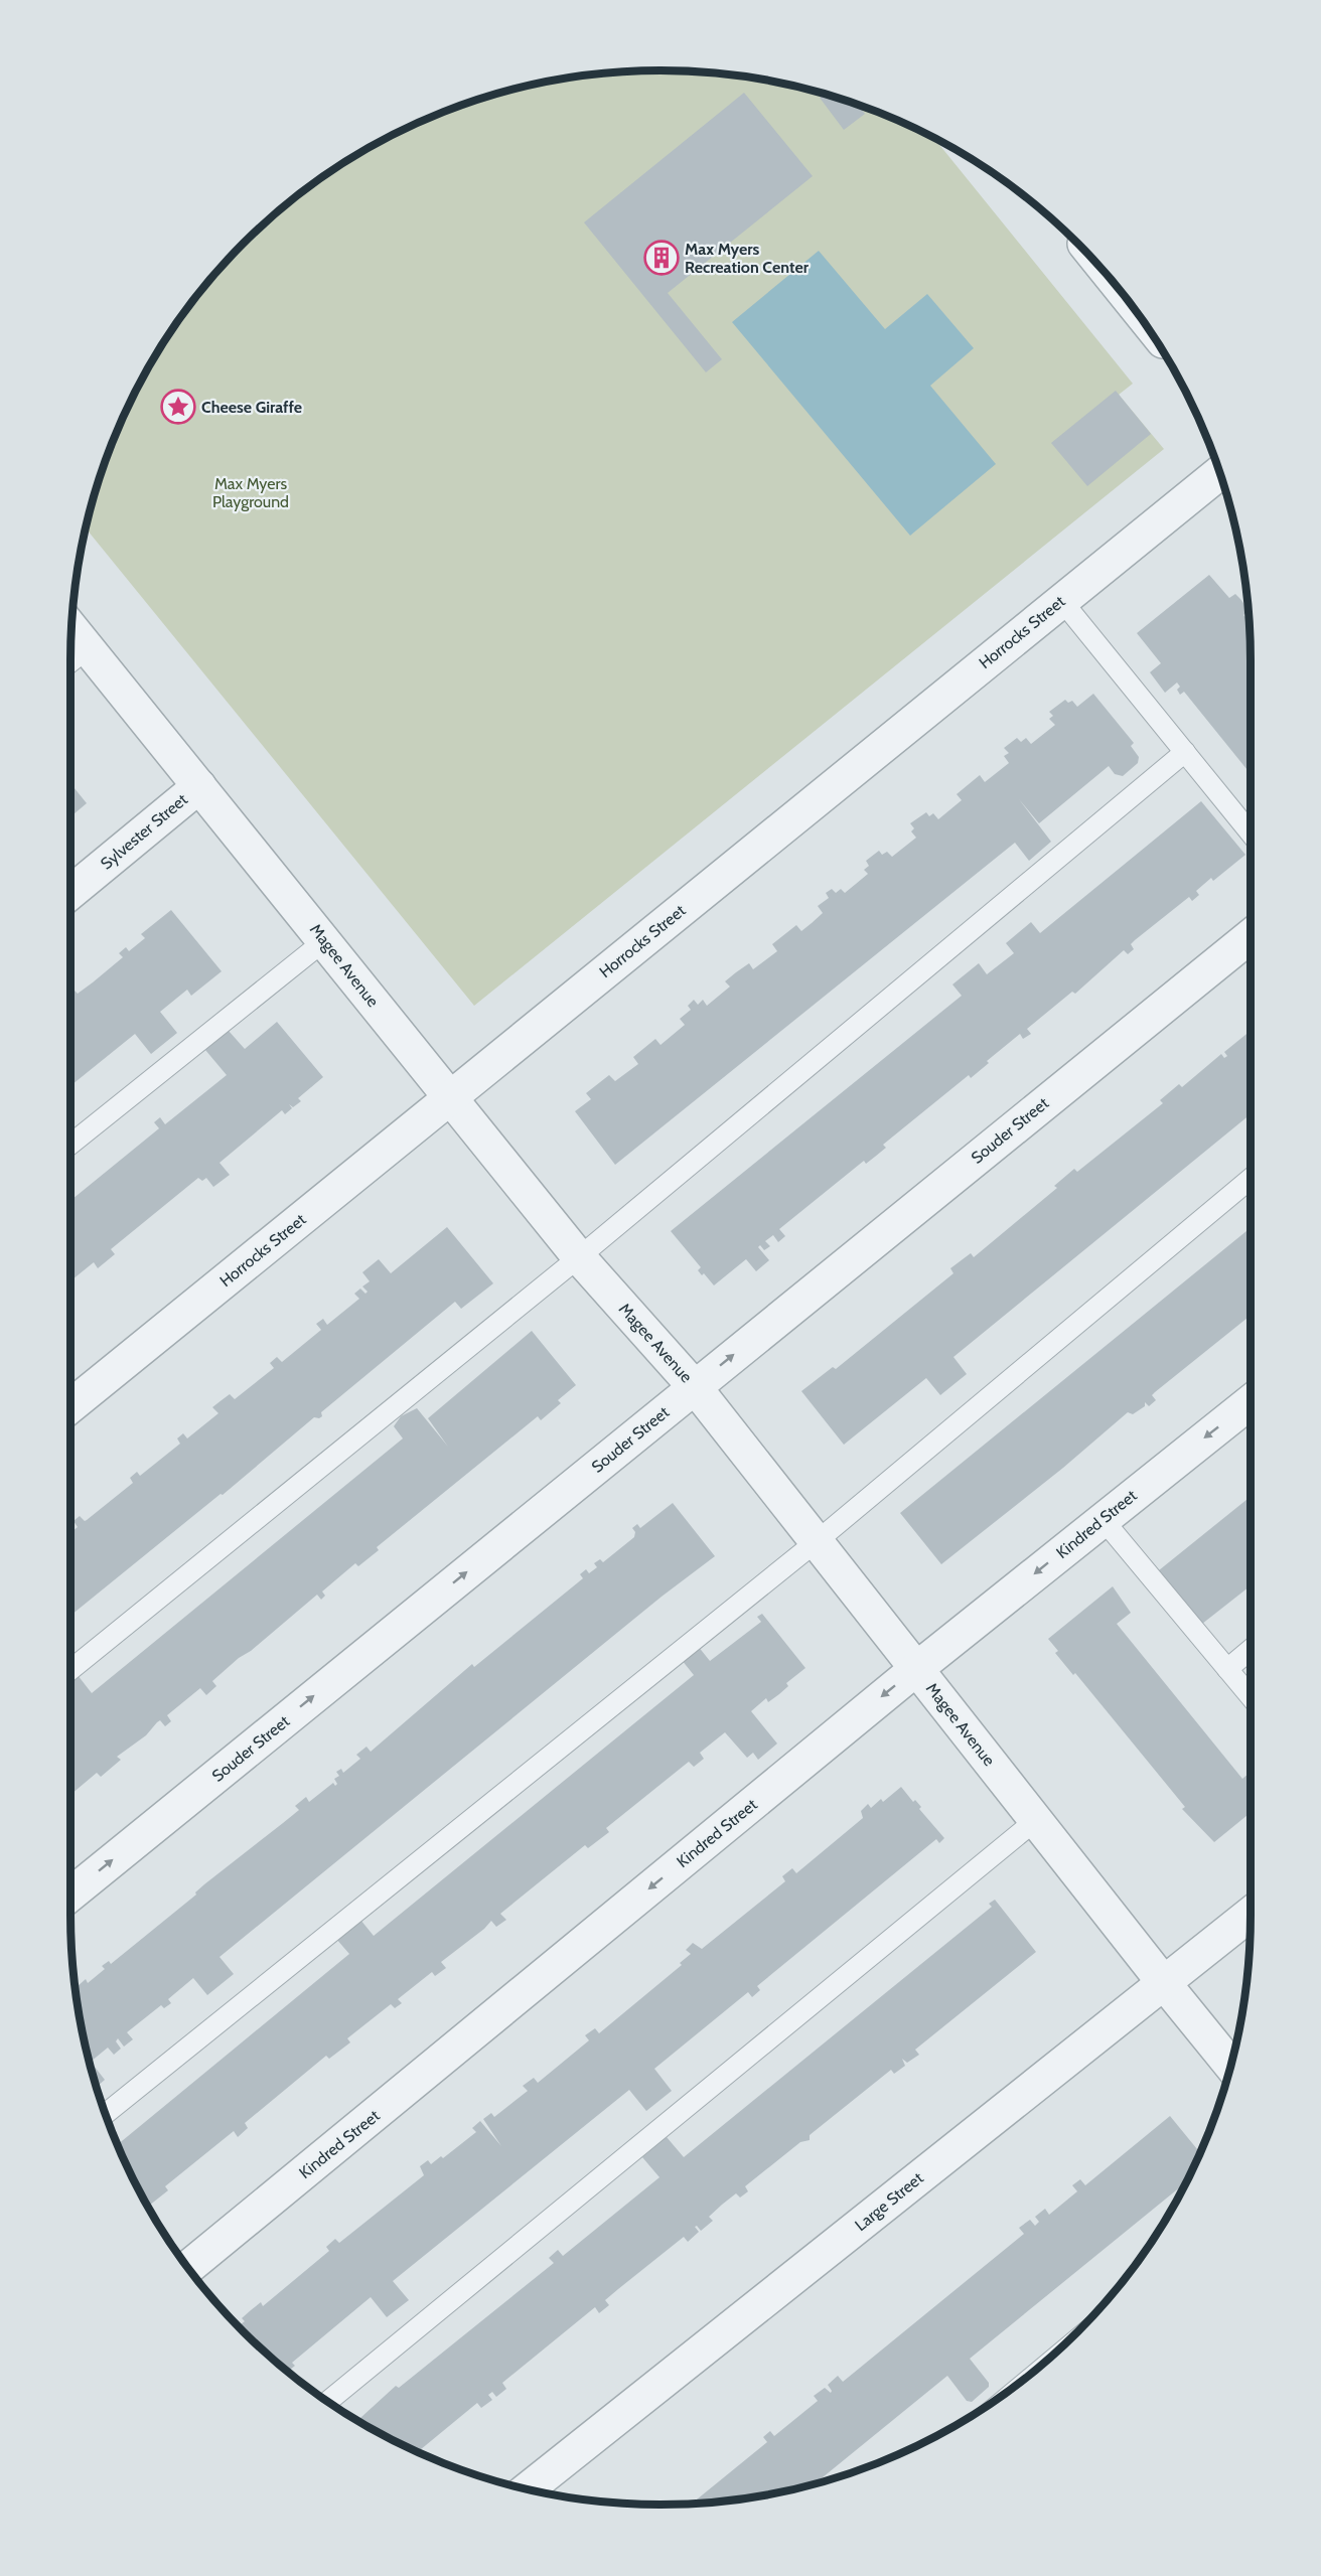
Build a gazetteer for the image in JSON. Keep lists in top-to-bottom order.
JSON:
{
  "streets": {
    "street": [
      "Horrocks Street",
      "Sylvester Street",
      "Magee Avenue",
      "Souder Street",
      "Kindred Street",
      "Large Street"
    ]
  },
  "crossings": [
    ["Horrocks Street", "Magee Avenue"],
    ["Sylvester Street", "Magee Avenue"],
    ["Magee Avenue", "Souder Street"],
    ["Magee Avenue", "Kindred Street"],
    ["Magee Avenue", "Large Street"]
  ],
  "one_way": ["Souder Street", "Kindred Street"],
  "parks": ["Max Myers Playground"],
  "places": {
    "building": ["Max Myers Recreation Center"],
    "place": ["Cheese Giraffe"]
  }
}
